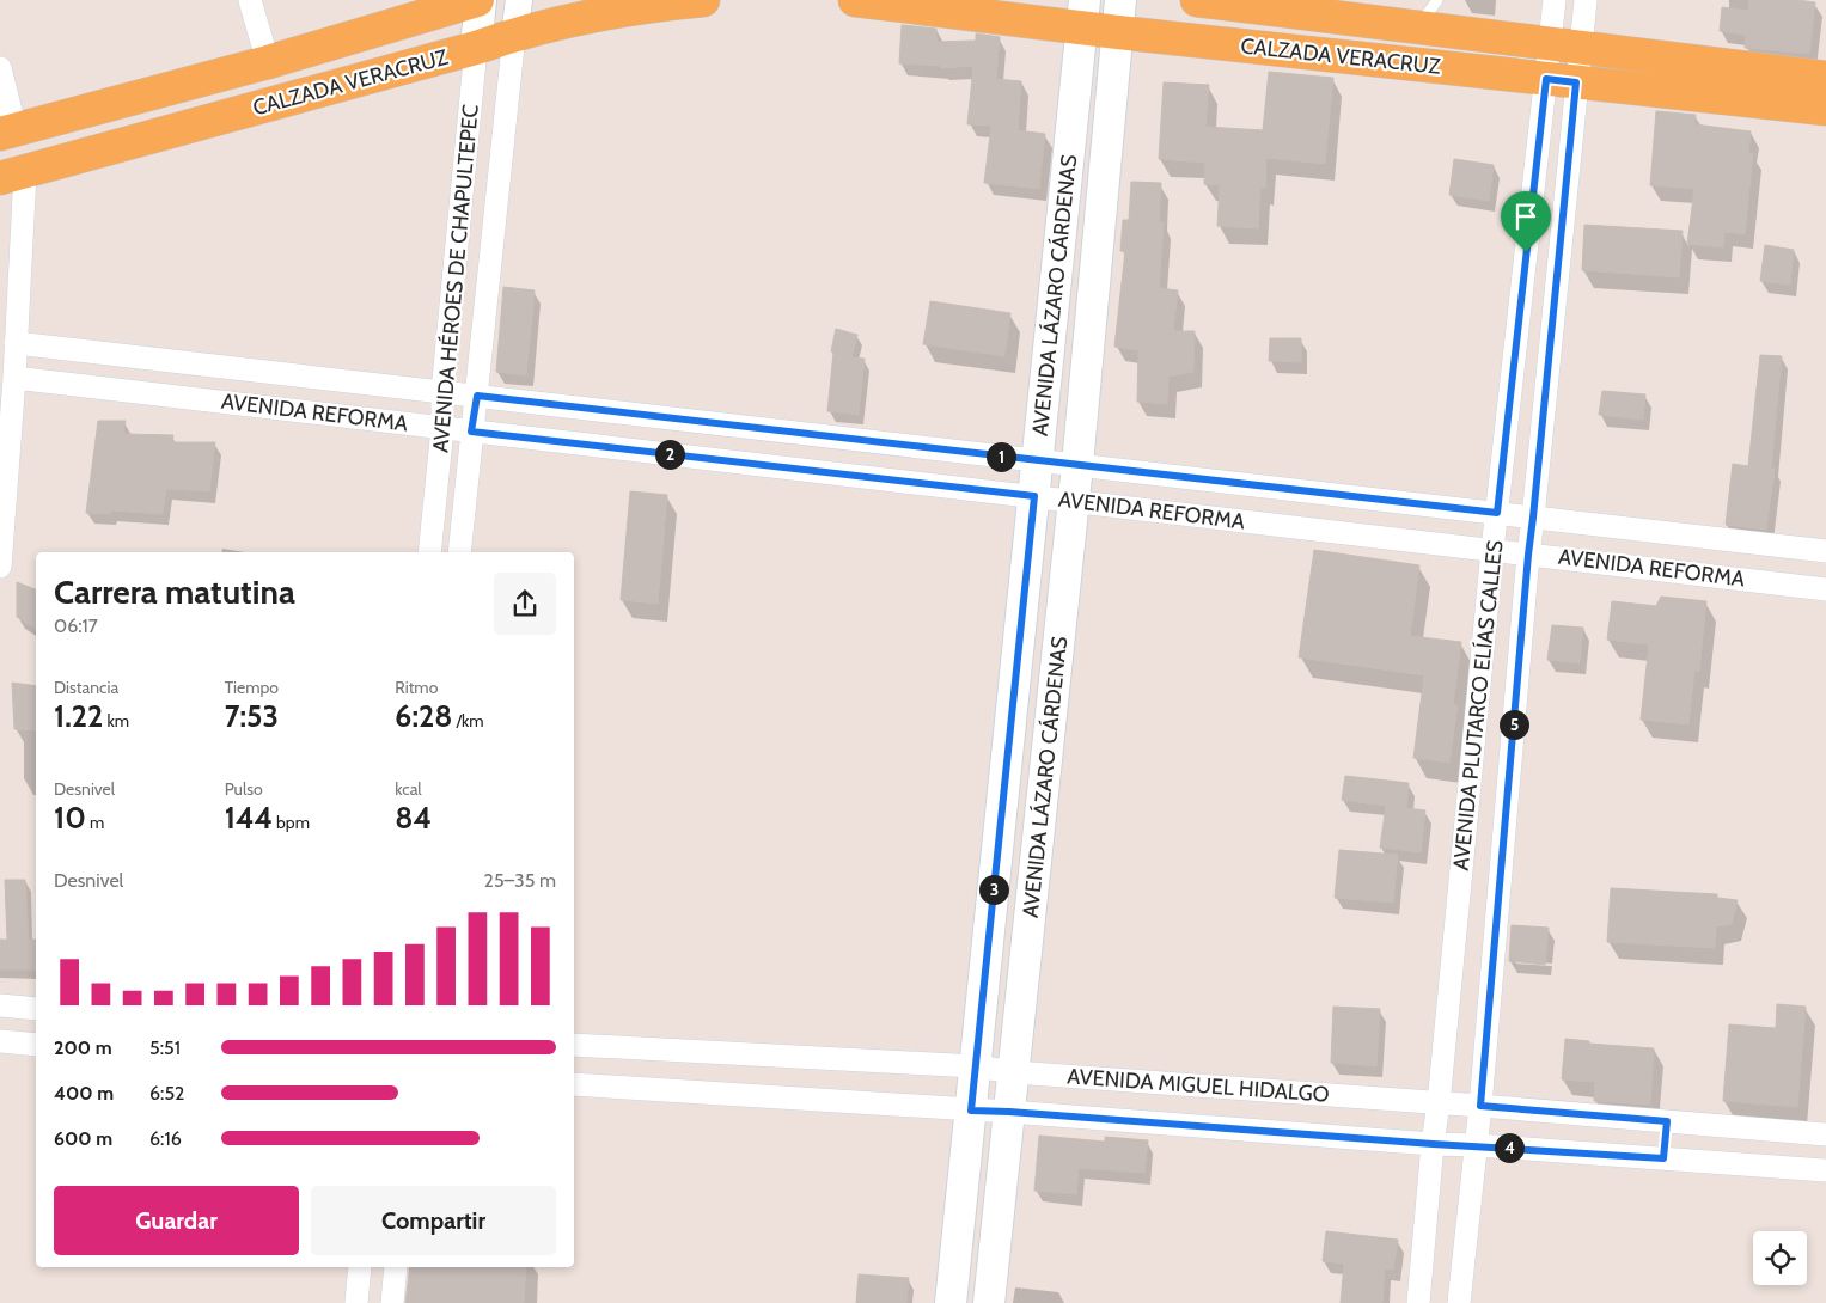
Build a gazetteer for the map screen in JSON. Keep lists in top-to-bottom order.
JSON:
{
  "streets": {
    "main road": ["CALZADA VERACRUZ", "AVENIDA HÉROES DE CHAPULTEPEC", "AVENIDA LÁZARO CÁRDENAS"],
    "street": ["AVENIDA REFORMA", "AVENIDA PLUTARCO ELÍAS CALLES", "AVENIDA MIGUEL HIDALGO"]
  },
  "crossings": [
    ["CALZADA VERACRUZ", "AVENIDA HÉROES DE CHAPULTEPEC"],
    ["CALZADA VERACRUZ", "AVENIDA LÁZARO CÁRDENAS"],
    ["CALZADA VERACRUZ", "AVENIDA PLUTARCO ELÍAS CALLES"],
    ["AVENIDA HÉROES DE CHAPULTEPEC", "AVENIDA REFORMA"],
    ["AVENIDA LÁZARO CÁRDENAS", "AVENIDA REFORMA"],
    ["AVENIDA LÁZARO CÁRDENAS", "AVENIDA MIGUEL HIDALGO"],
    ["AVENIDA REFORMA", "AVENIDA PLUTARCO ELÍAS CALLES"],
    ["AVENIDA PLUTARCO ELÍAS CALLES", "AVENIDA MIGUEL HIDALGO"]
  ],
  "page": {
    "pins": [
      "2",
      "1",
      "5",
      "3",
      "4"
    ],
    "heading": ["Carrera matutina", "06:17"],
    "stats": [
      ["Distancia", "1.22 km"],
      ["Tiempo", "7:53"],
      ["Ritmo", "6:28 /km"],
      ["Desnivel", "10 m"],
      ["Pulso", "144 bpm"],
      ["kcal", "84"]
    ],
    "chart": ["Desnivel", "25–35 m"],
    "list": [
      {
        "name": "200 m",
        "note": "5:51"
      },
      {
        "name": "400 m",
        "note": "6:52"
      },
      {
        "name": "600 m",
        "note": "6:16"
      }
    ],
    "buttons": ["Guardar", "Compartir"]
  }
}
